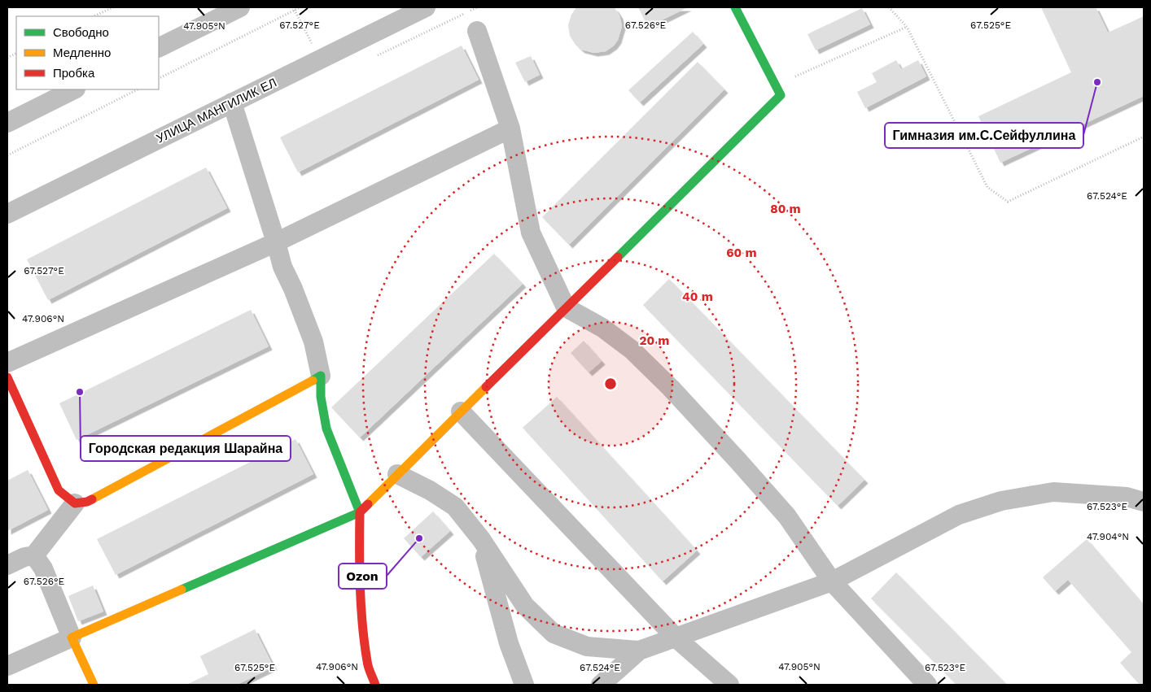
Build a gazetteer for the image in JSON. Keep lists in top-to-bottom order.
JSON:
{
  "streets": {
    "street": ["УЛИЦА МАНГИЛИК ЕЛ"]
  },
  "places": ["Гимназия им.С.Сейфуллина", "Городская редакция Шарайна", "Ozon"],
  "legend": ["Свободно", "Медленно", "Пробка"],
  "coordinates": [
    "67.527°E",
    "67.526°E",
    "67.525°E",
    "47.905°N",
    "67.524°E",
    "47.906°N",
    "67.523°E",
    "47.904°N"
  ],
  "rings": [
    "80 m",
    "60 m",
    "40 m",
    "20 m"
  ]
}
